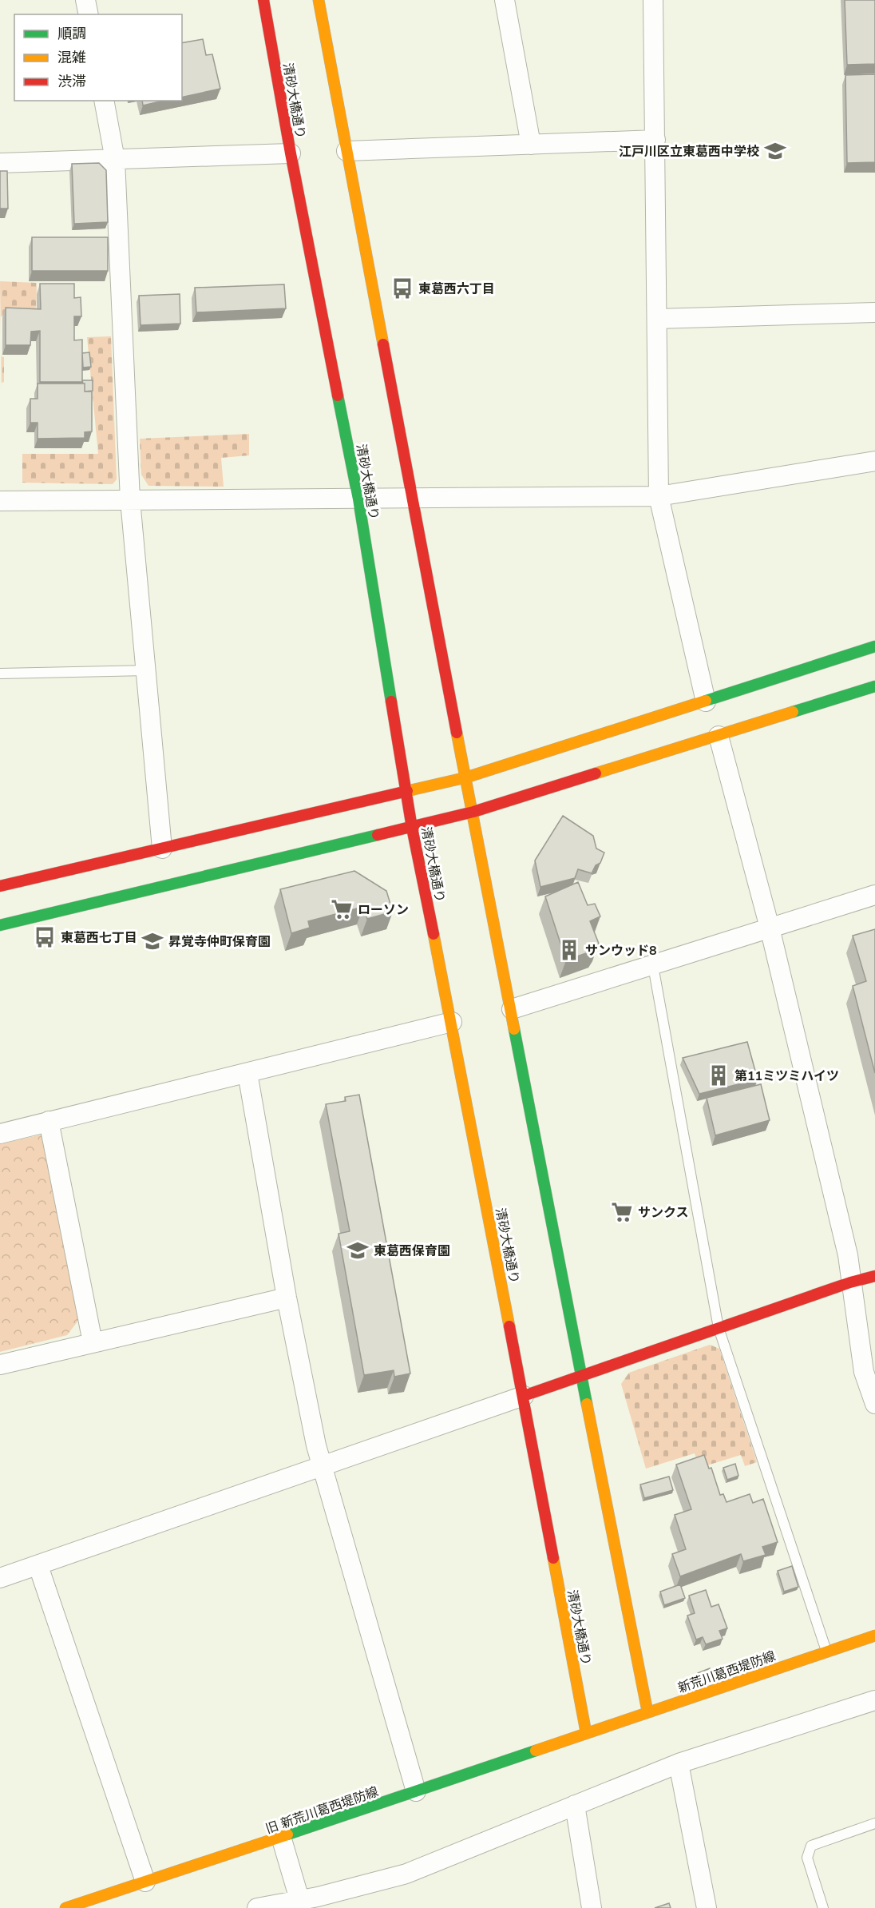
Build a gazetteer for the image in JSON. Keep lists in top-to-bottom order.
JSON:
{
  "streets": {
    "main road": ["清砂大橋通り", "新荒川葛西堤防線", "旧 新荒川葛西堤防線"]
  },
  "crossings": [
    ["清砂大橋通り", "新荒川葛西堤防線"],
    ["清砂大橋通り", "旧 新荒川葛西堤防線"],
    ["新荒川葛西堤防線", "旧 新荒川葛西堤防線"]
  ],
  "places": {
    "school or university": ["江戸川区立東葛西中学校", "昇覚寺仲町保育園", "東葛西保育園"],
    "bus stop": ["東葛西六丁目", "東葛西七丁目"],
    "supermarket": ["ローソン", "サンクス"],
    "building": ["サンウッド8", "第11ミツミハイツ"]
  },
  "legend": ["順調", "混雑", "渋滞"]
}
